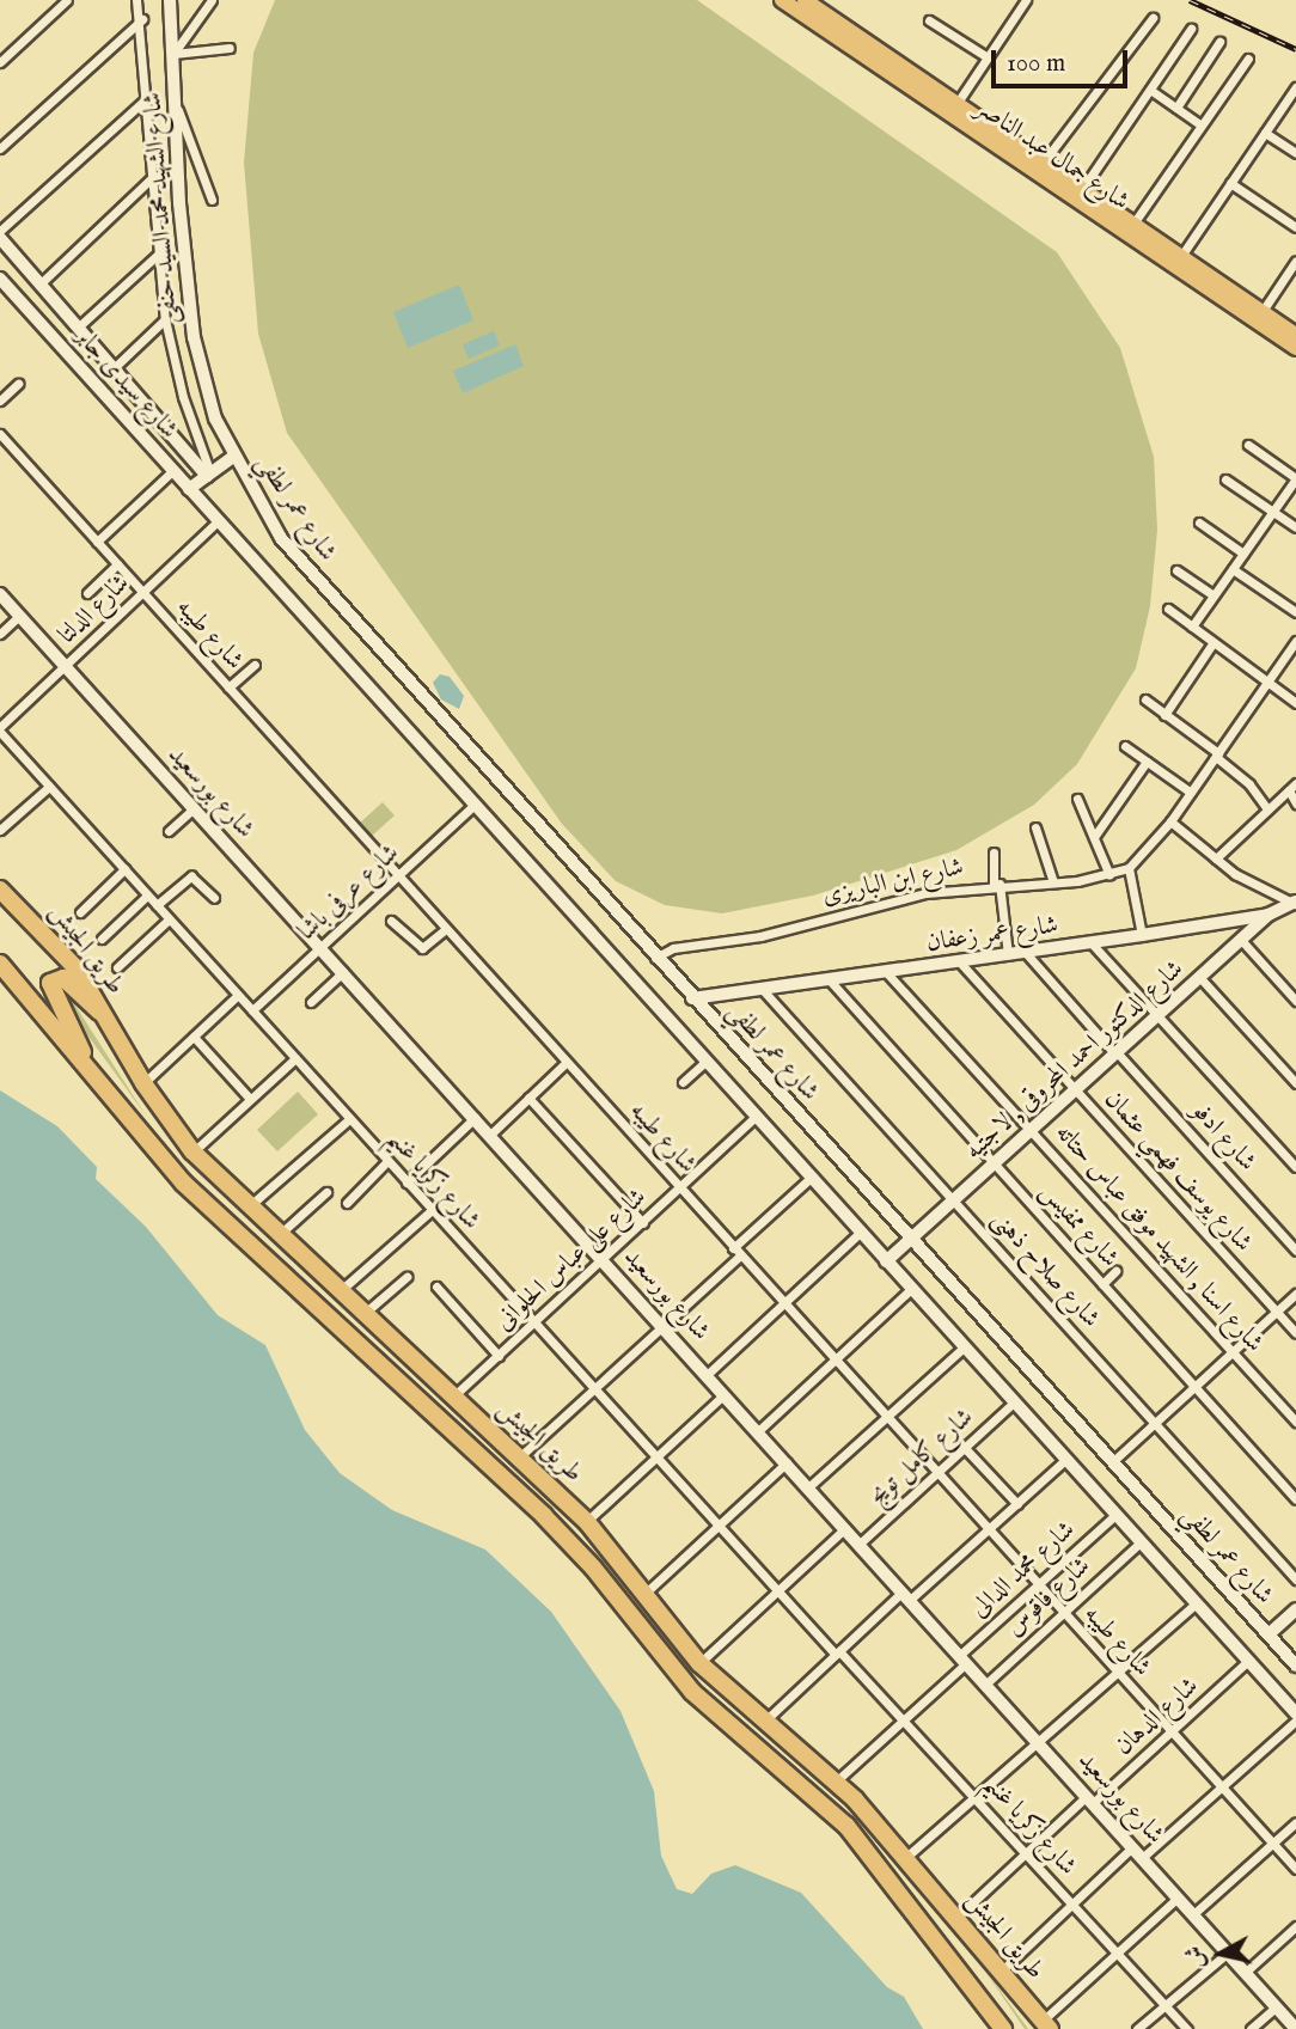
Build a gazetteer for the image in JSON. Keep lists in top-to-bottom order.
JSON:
{
  "streets": {
    "highway": ["طريق الجيش"],
    "main road": ["شارع جمال عبد الناصر"],
    "street": [
      "شارع الشهيد محمد السيد حنفى",
      "شارع سيدى جابر",
      "شارع عمر لطفي",
      "شارع الدلتا",
      "شارع طيبه",
      "شارع بورسعيد",
      "شارع ابن الباريزى",
      "شارع عرفى باشا",
      "شارع عمر زعفان",
      "شارع الدكتور احمد المحروقى , لاجتيه",
      "شارع ادفو",
      "شارع يوسف فهمي عثمان",
      "شارع زكريا غنيم",
      "شارع ممفيس",
      "شارع اسنا , الشهيد موفق عباس حتاته",
      "شارع على عباس الحلوانى",
      "شارع صلاح ذهنى",
      "شارع كامل تويج",
      "شارع محمد الدالى",
      "شارع فاقوس",
      "شارع الدهان"
    ]
  },
  "crossings": [
    ["شارع الشهيد محمد السيد حنفى", "شارع عمر لطفي"],
    ["شارع سيدى جابر", "شارع الدلتا"],
    ["شارع عمر لطفي", "شارع ابن الباريزى"],
    ["شارع عمر لطفي", "شارع عمر زعفان"],
    ["شارع عمر لطفي", "شارع الدكتور احمد المحروقى , لاجتيه"],
    ["شارع الدلتا", "شارع طيبه"],
    ["شارع الدلتا", "شارع بورسعيد"],
    ["شارع الدلتا", "شارع زكريا غنيم"],
    ["شارع طيبه", "شارع عرفى باشا"],
    ["شارع طيبه", "شارع على عباس الحلوانى"],
    ["شارع طيبه", "شارع كامل تويج"],
    ["شارع طيبه", "شارع محمد الدالى"],
    ["شارع طيبه", "شارع فاقوس"],
    ["شارع طيبه", "شارع الدهان"],
    ["شارع بورسعيد", "شارع عرفى باشا"],
    ["شارع بورسعيد", "شارع على عباس الحلوانى"],
    ["شارع بورسعيد", "شارع كامل تويج"],
    ["شارع بورسعيد", "شارع محمد الدالى"],
    ["شارع بورسعيد", "شارع فاقوس"],
    ["شارع بورسعيد", "شارع الدهان"],
    ["شارع عرفى باشا", "شارع زكريا غنيم"],
    ["شارع عمر زعفان", "شارع الدكتور احمد المحروقى , لاجتيه"],
    ["شارع عمر زعفان", "شارع ادفو"],
    ["شارع عمر زعفان", "شارع يوسف فهمي عثمان"],
    ["شارع عمر زعفان", "شارع ممفيس"],
    ["شارع عمر زعفان", "شارع اسنا , الشهيد موفق عباس حتاته"],
    ["شارع عمر زعفان", "شارع صلاح ذهنى"],
    ["طريق الجيش", "شارع على عباس الحلوانى"],
    ["طريق الجيش", "شارع محمد الدالى"],
    ["طريق الجيش", "شارع الدهان"],
    ["شارع الدكتور احمد المحروقى , لاجتيه", "شارع ادفو"],
    ["شارع الدكتور احمد المحروقى , لاجتيه", "شارع يوسف فهمي عثمان"],
    ["شارع الدكتور احمد المحروقى , لاجتيه", "شارع ممفيس"],
    ["شارع الدكتور احمد المحروقى , لاجتيه", "شارع اسنا , الشهيد موفق عباس حتاته"],
    ["شارع الدكتور احمد المحروقى , لاجتيه", "شارع صلاح ذهنى"],
    ["شارع زكريا غنيم", "شارع على عباس الحلوانى"],
    ["شارع زكريا غنيم", "شارع محمد الدالى"],
    ["شارع زكريا غنيم", "شارع الدهان"]
  ],
  "scale_bar": "100 m",
  "north": "left"
}
